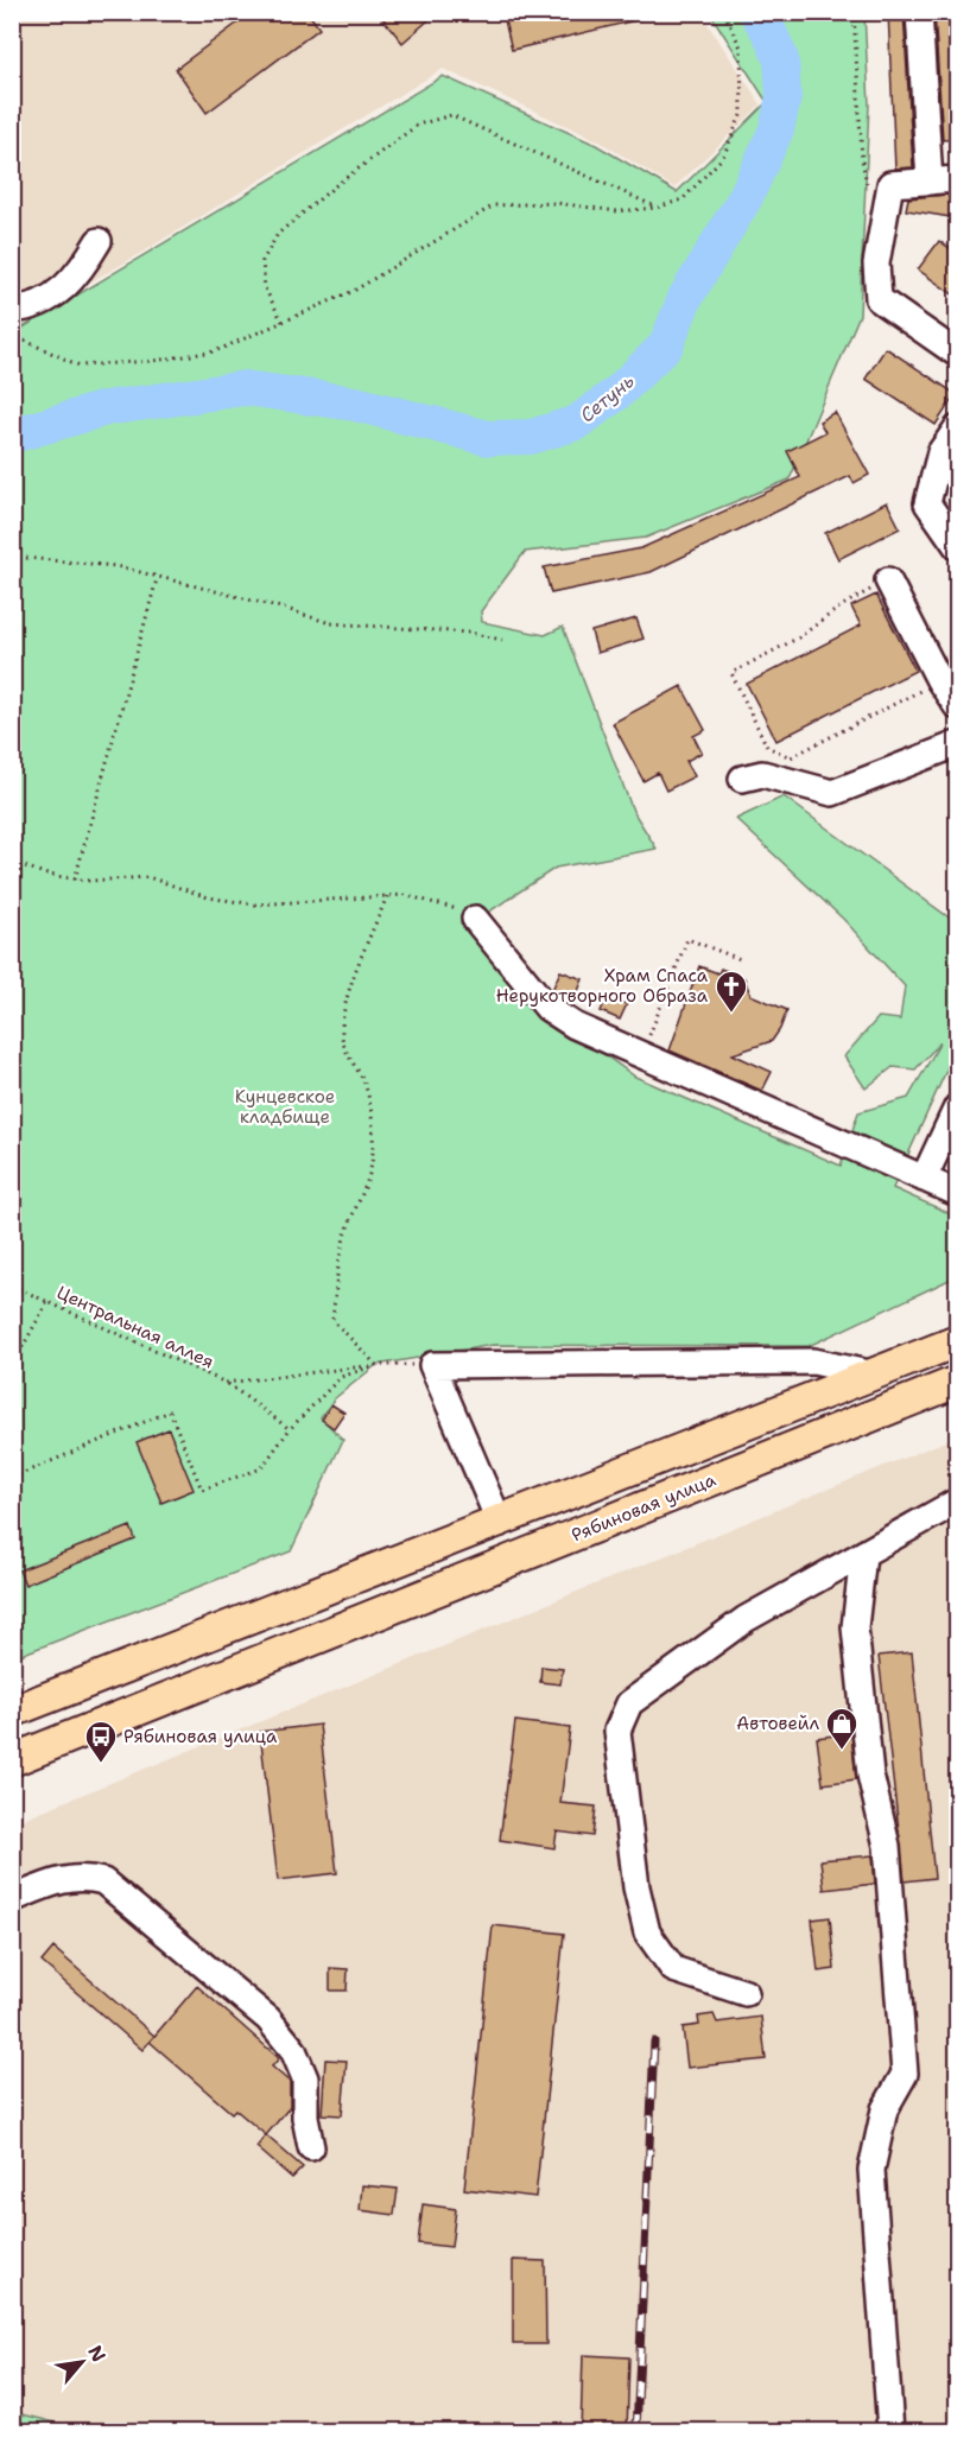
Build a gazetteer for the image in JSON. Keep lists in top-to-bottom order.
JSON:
{
  "streets": {
    "main road": ["Рябиновая улица"],
    "path": ["Центральная аллея"]
  },
  "water": ["Сетунь"],
  "parks": ["Кунцевское кладбище"],
  "places": {
    "church": ["Храм Спаса Нерукотворного Образа"],
    "shop": ["Автовейл"],
    "bus stop": ["Рябиновая улица"]
  },
  "north": "top right"
}
